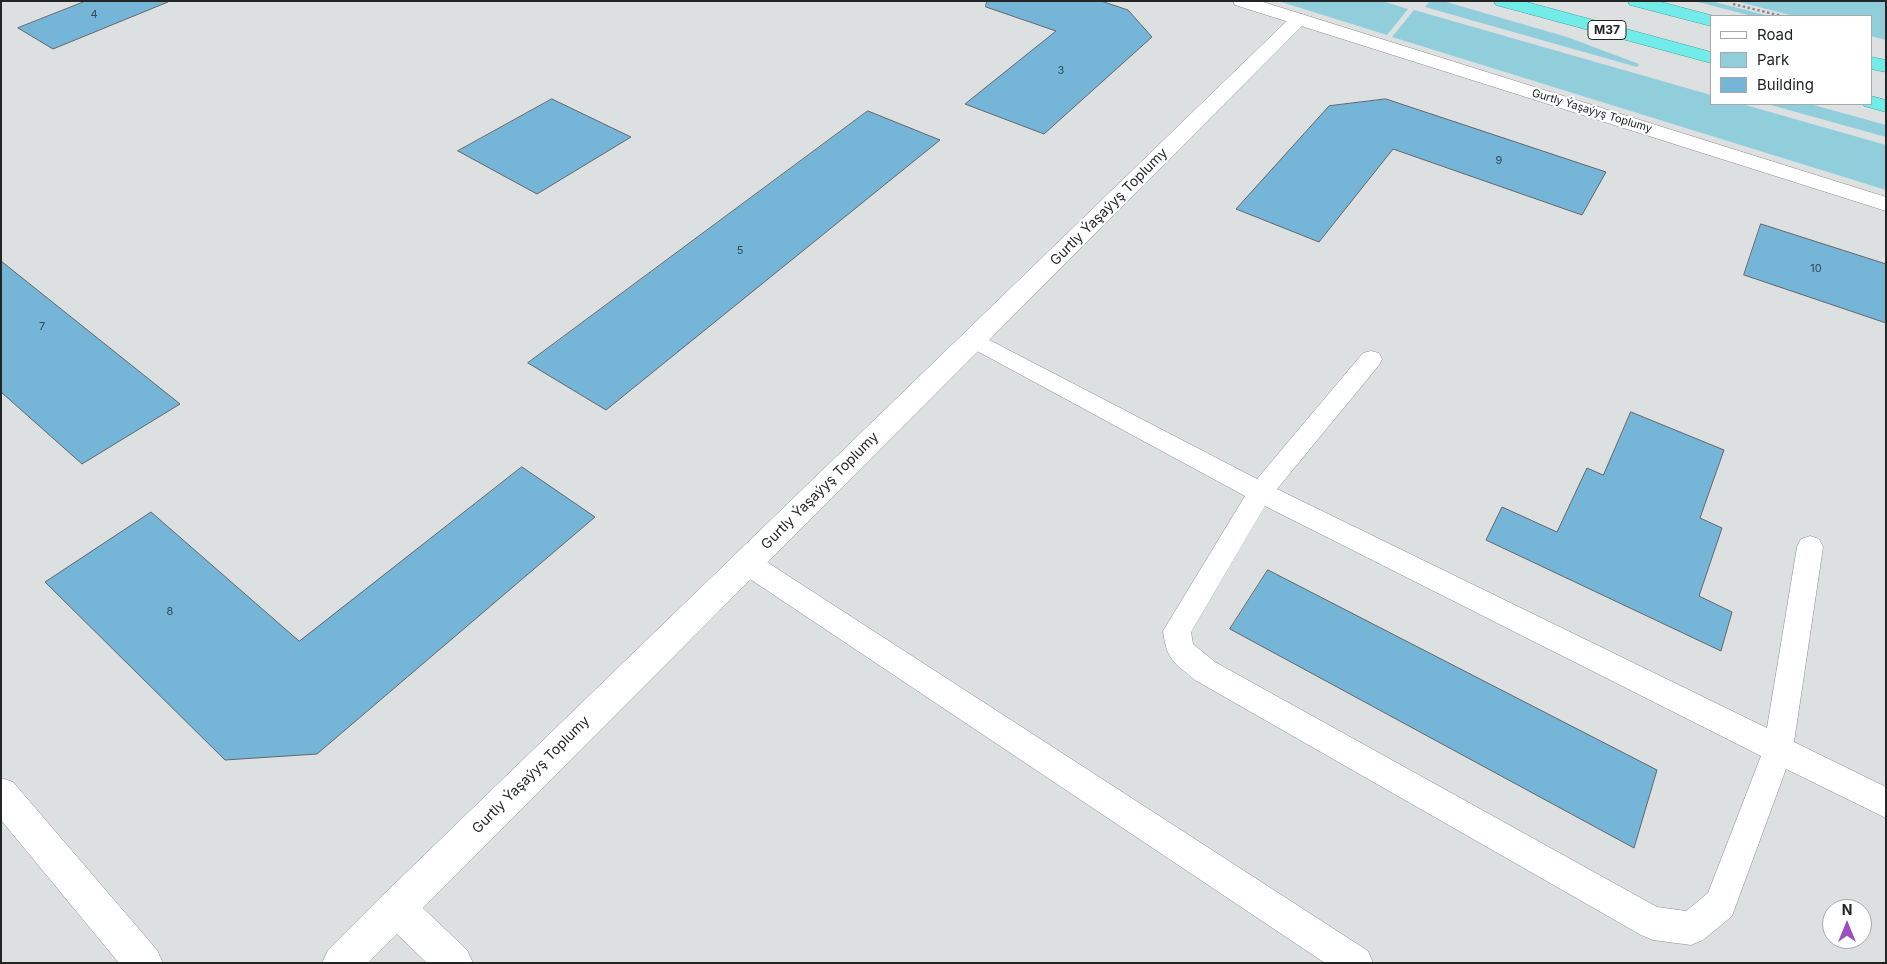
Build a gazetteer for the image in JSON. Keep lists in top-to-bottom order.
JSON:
{
  "streets": {
    "highway": ["M37"],
    "street": ["Gurtly Ýaşaýyş Toplumy"]
  },
  "house_numbers": [
    "4",
    "3",
    "9",
    "5",
    "10",
    "7",
    "8"
  ],
  "legend": ["Road", "Park", "Building"],
  "north": "top"
}
